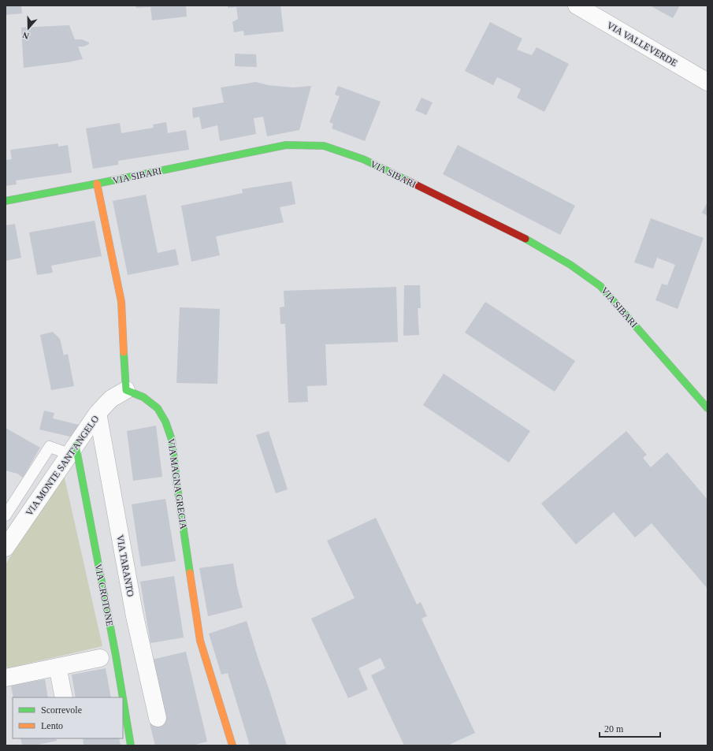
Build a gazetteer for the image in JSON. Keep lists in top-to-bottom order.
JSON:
{
  "streets": {
    "street": [
      "VIA VALLEVERDE",
      "VIA SIBARI",
      "VIA MONTE SANT'ANGELO",
      "VIA MAGNA GRECIA",
      "VIA TARANTO",
      "VIA CROTONE"
    ]
  },
  "crossings": [
    ["VIA MONTE SANT'ANGELO", "VIA MAGNA GRECIA"],
    ["VIA MONTE SANT'ANGELO", "VIA TARANTO"],
    ["VIA MONTE SANT'ANGELO", "VIA CROTONE"]
  ],
  "legend": ["Scorrevole", "Lento"],
  "scale_bar": "20 m",
  "north": "bottom"
}
